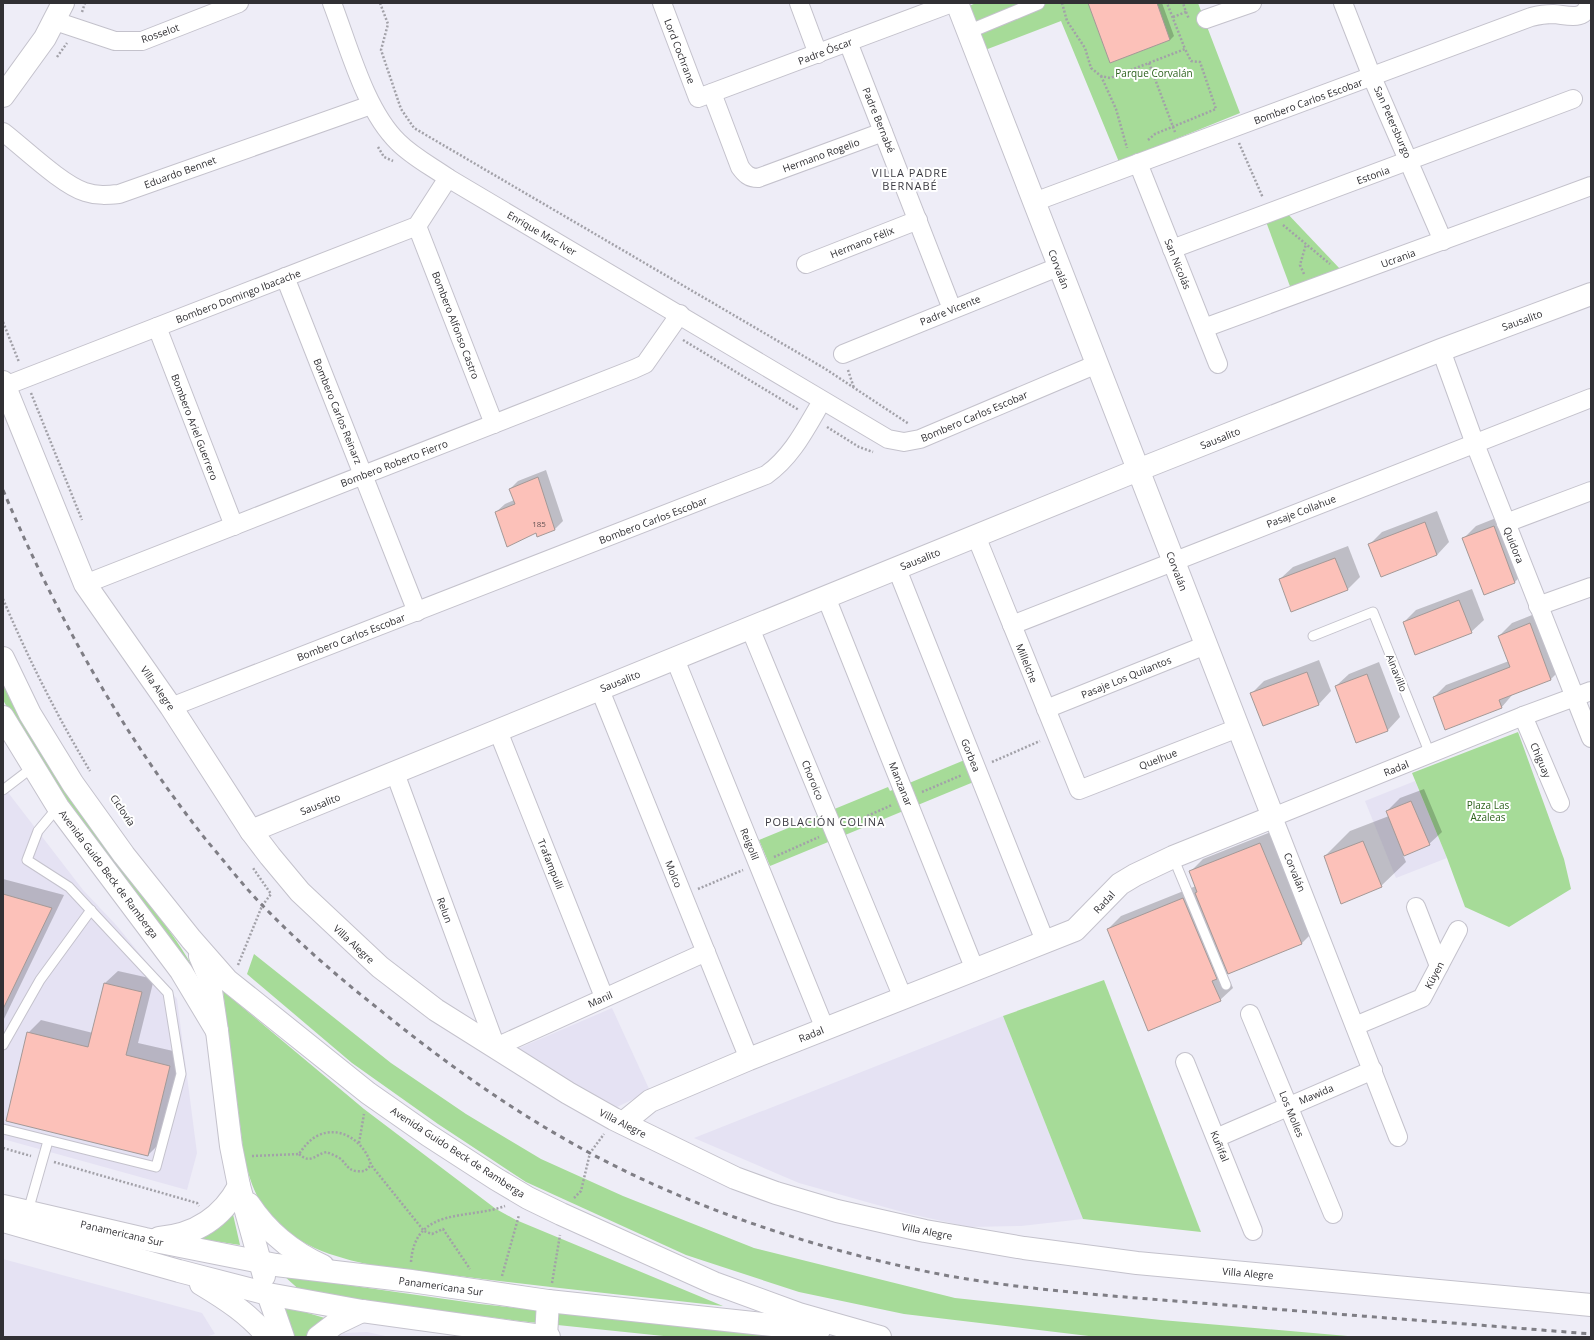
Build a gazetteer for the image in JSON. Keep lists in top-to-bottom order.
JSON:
{
  "streets": {
    "main road": [
      "Corvalán",
      "Sausalito",
      "Villa Alegre",
      "Radal",
      "Avenida Guido Beck de Ramberga",
      "Panamericana Sur"
    ],
    "street": [
      "Rosselot",
      "Lord Cochrane",
      "Padre Óscar",
      "Bombero Carlos Escobar",
      "Padre Bernabé",
      "San Petersburgo",
      "Hermano Rogelio",
      "Eduardo Bennet",
      "Estonia",
      "Enrique Mac Iver",
      "Hermano Félix",
      "Ucrania",
      "San Nicolás",
      "Bombero Domingo Ibacache",
      "Padre Vicente",
      "Bombero Alfonso Castro",
      "Bombero Carlos Reinarz",
      "Bombero Ariel Guerrero",
      "Bombero Roberto Fierro",
      "Pasaje Collahue",
      "Quidora",
      "Millelche",
      "Pasaje Los Quilantos",
      "Gorbea",
      "Quelhue",
      "Chiguay",
      "Choroico",
      "Manzanar",
      "Reigolil",
      "Trafampulli",
      "Molco",
      "Relun",
      "Küyen",
      "Manil",
      "Mawida",
      "Los Molles",
      "Kuñifal"
    ],
    "lane": ["Ainavillo"]
  },
  "crossings": [
    ["Lord Cochrane", "Padre Óscar"],
    ["Lord Cochrane", "Hermano Rogelio"],
    ["Padre Óscar", "Padre Bernabé"],
    ["Bombero Carlos Escobar", "San Petersburgo"],
    ["Bombero Carlos Escobar", "Enrique Mac Iver"],
    ["Bombero Carlos Escobar", "San Nicolás"],
    ["Bombero Carlos Escobar", "Corvalán"],
    ["Bombero Carlos Escobar", "Bombero Carlos Reinarz"],
    ["Bombero Carlos Escobar", "Villa Alegre"],
    ["Padre Bernabé", "Hermano Rogelio"],
    ["Padre Bernabé", "Hermano Félix"],
    ["Padre Bernabé", "Padre Vicente"],
    ["San Petersburgo", "Estonia"],
    ["San Petersburgo", "Ucrania"],
    ["Eduardo Bennet", "Enrique Mac Iver"],
    ["Estonia", "San Nicolás"],
    ["Enrique Mac Iver", "Bombero Roberto Fierro"],
    ["Ucrania", "San Nicolás"],
    ["Corvalán", "Padre Vicente"],
    ["Corvalán", "Sausalito"],
    ["Corvalán", "Pasaje Collahue"],
    ["Corvalán", "Pasaje Los Quilantos"],
    ["Corvalán", "Quelhue"],
    ["Corvalán", "Radal"],
    ["Corvalán", "Küyen"],
    ["Corvalán", "Mawida"],
    ["Bombero Domingo Ibacache", "Bombero Alfonso Castro"],
    ["Bombero Domingo Ibacache", "Bombero Carlos Reinarz"],
    ["Bombero Domingo Ibacache", "Bombero Ariel Guerrero"],
    ["Bombero Domingo Ibacache", "Villa Alegre"],
    ["Sausalito", "Quidora"],
    ["Sausalito", "Millelche"],
    ["Sausalito", "Villa Alegre"],
    ["Sausalito", "Gorbea"],
    ["Sausalito", "Choroico"],
    ["Sausalito", "Manzanar"],
    ["Sausalito", "Reigolil"],
    ["Sausalito", "Trafampulli"],
    ["Sausalito", "Molco"],
    ["Sausalito", "Relun"],
    ["Bombero Alfonso Castro", "Bombero Roberto Fierro"],
    ["Bombero Carlos Reinarz", "Bombero Roberto Fierro"],
    ["Bombero Ariel Guerrero", "Bombero Roberto Fierro"],
    ["Bombero Roberto Fierro", "Villa Alegre"],
    ["Pasaje Collahue", "Quidora"],
    ["Pasaje Collahue", "Millelche"],
    ["Quidora", "Radal"],
    ["Millelche", "Pasaje Los Quilantos"],
    ["Millelche", "Quelhue"],
    ["Ainavillo", "Radal"],
    ["Villa Alegre", "Radal"],
    ["Villa Alegre", "Relun"],
    ["Villa Alegre", "Manil"],
    ["Gorbea", "Radal"],
    ["Chiguay", "Radal"],
    ["Radal", "Choroico"],
    ["Radal", "Manzanar"],
    ["Radal", "Reigolil"],
    ["Radal", "Molco"],
    ["Trafampulli", "Manil"],
    ["Avenida Guido Beck de Ramberga", "Panamericana Sur"],
    ["Molco", "Manil"],
    ["Relun", "Manil"],
    ["Mawida", "Los Molles"],
    ["Mawida", "Kuñifal"]
  ],
  "districts": ["VILLA PADRE BERNABÉ", "POBLACIÓN COLINA"],
  "parks": ["Parque Corvalán", "Plaza Las Azaleas"],
  "house_numbers": ["185"]
}
